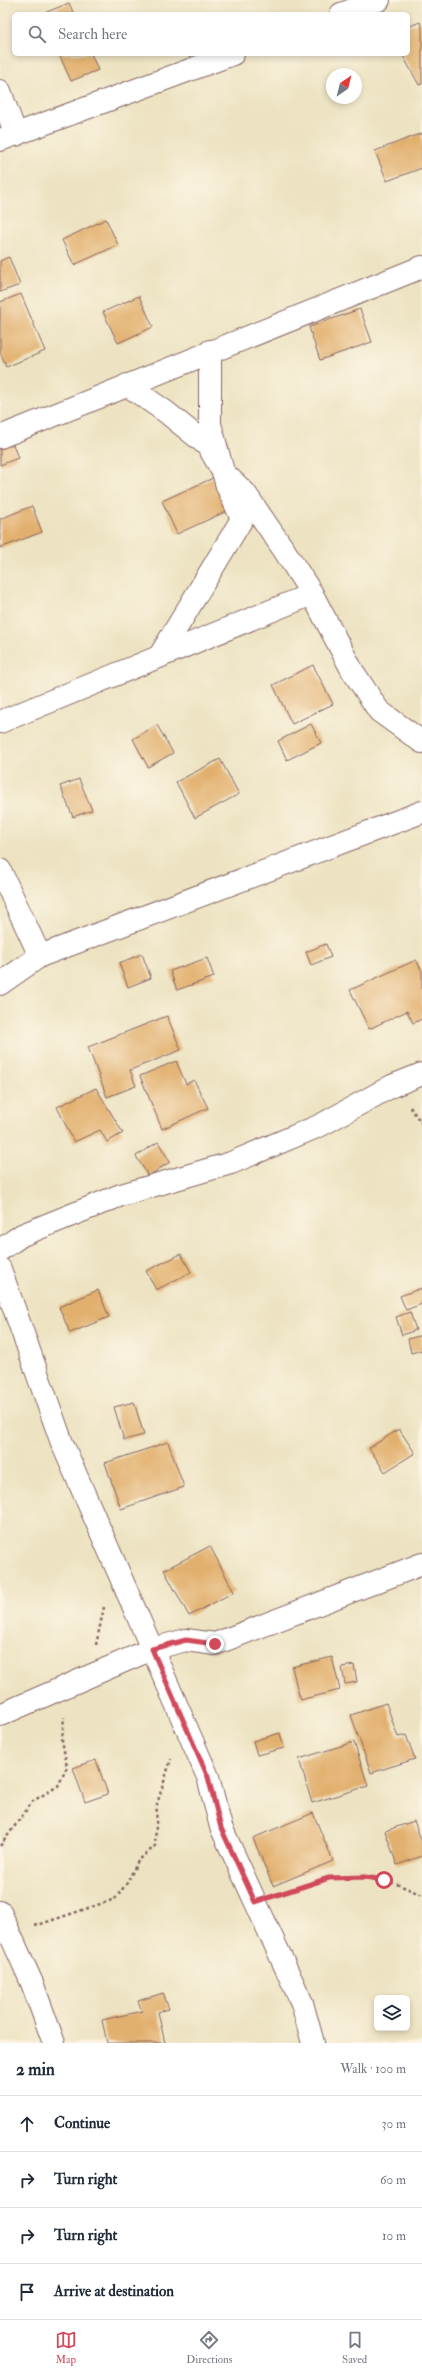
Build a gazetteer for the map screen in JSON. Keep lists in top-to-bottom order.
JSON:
{
  "north": "top right",
  "page": {
    "search": "Search here",
    "heading": ["2 min", "Walk · 100 m"],
    "list": [
      ["Continue", "30 m"],
      ["Turn right", "60 m"],
      ["Turn right", "10 m"],
      "Arrive at destination"
    ],
    "nav": ["Map", "Directions", "Saved"]
  }
}
